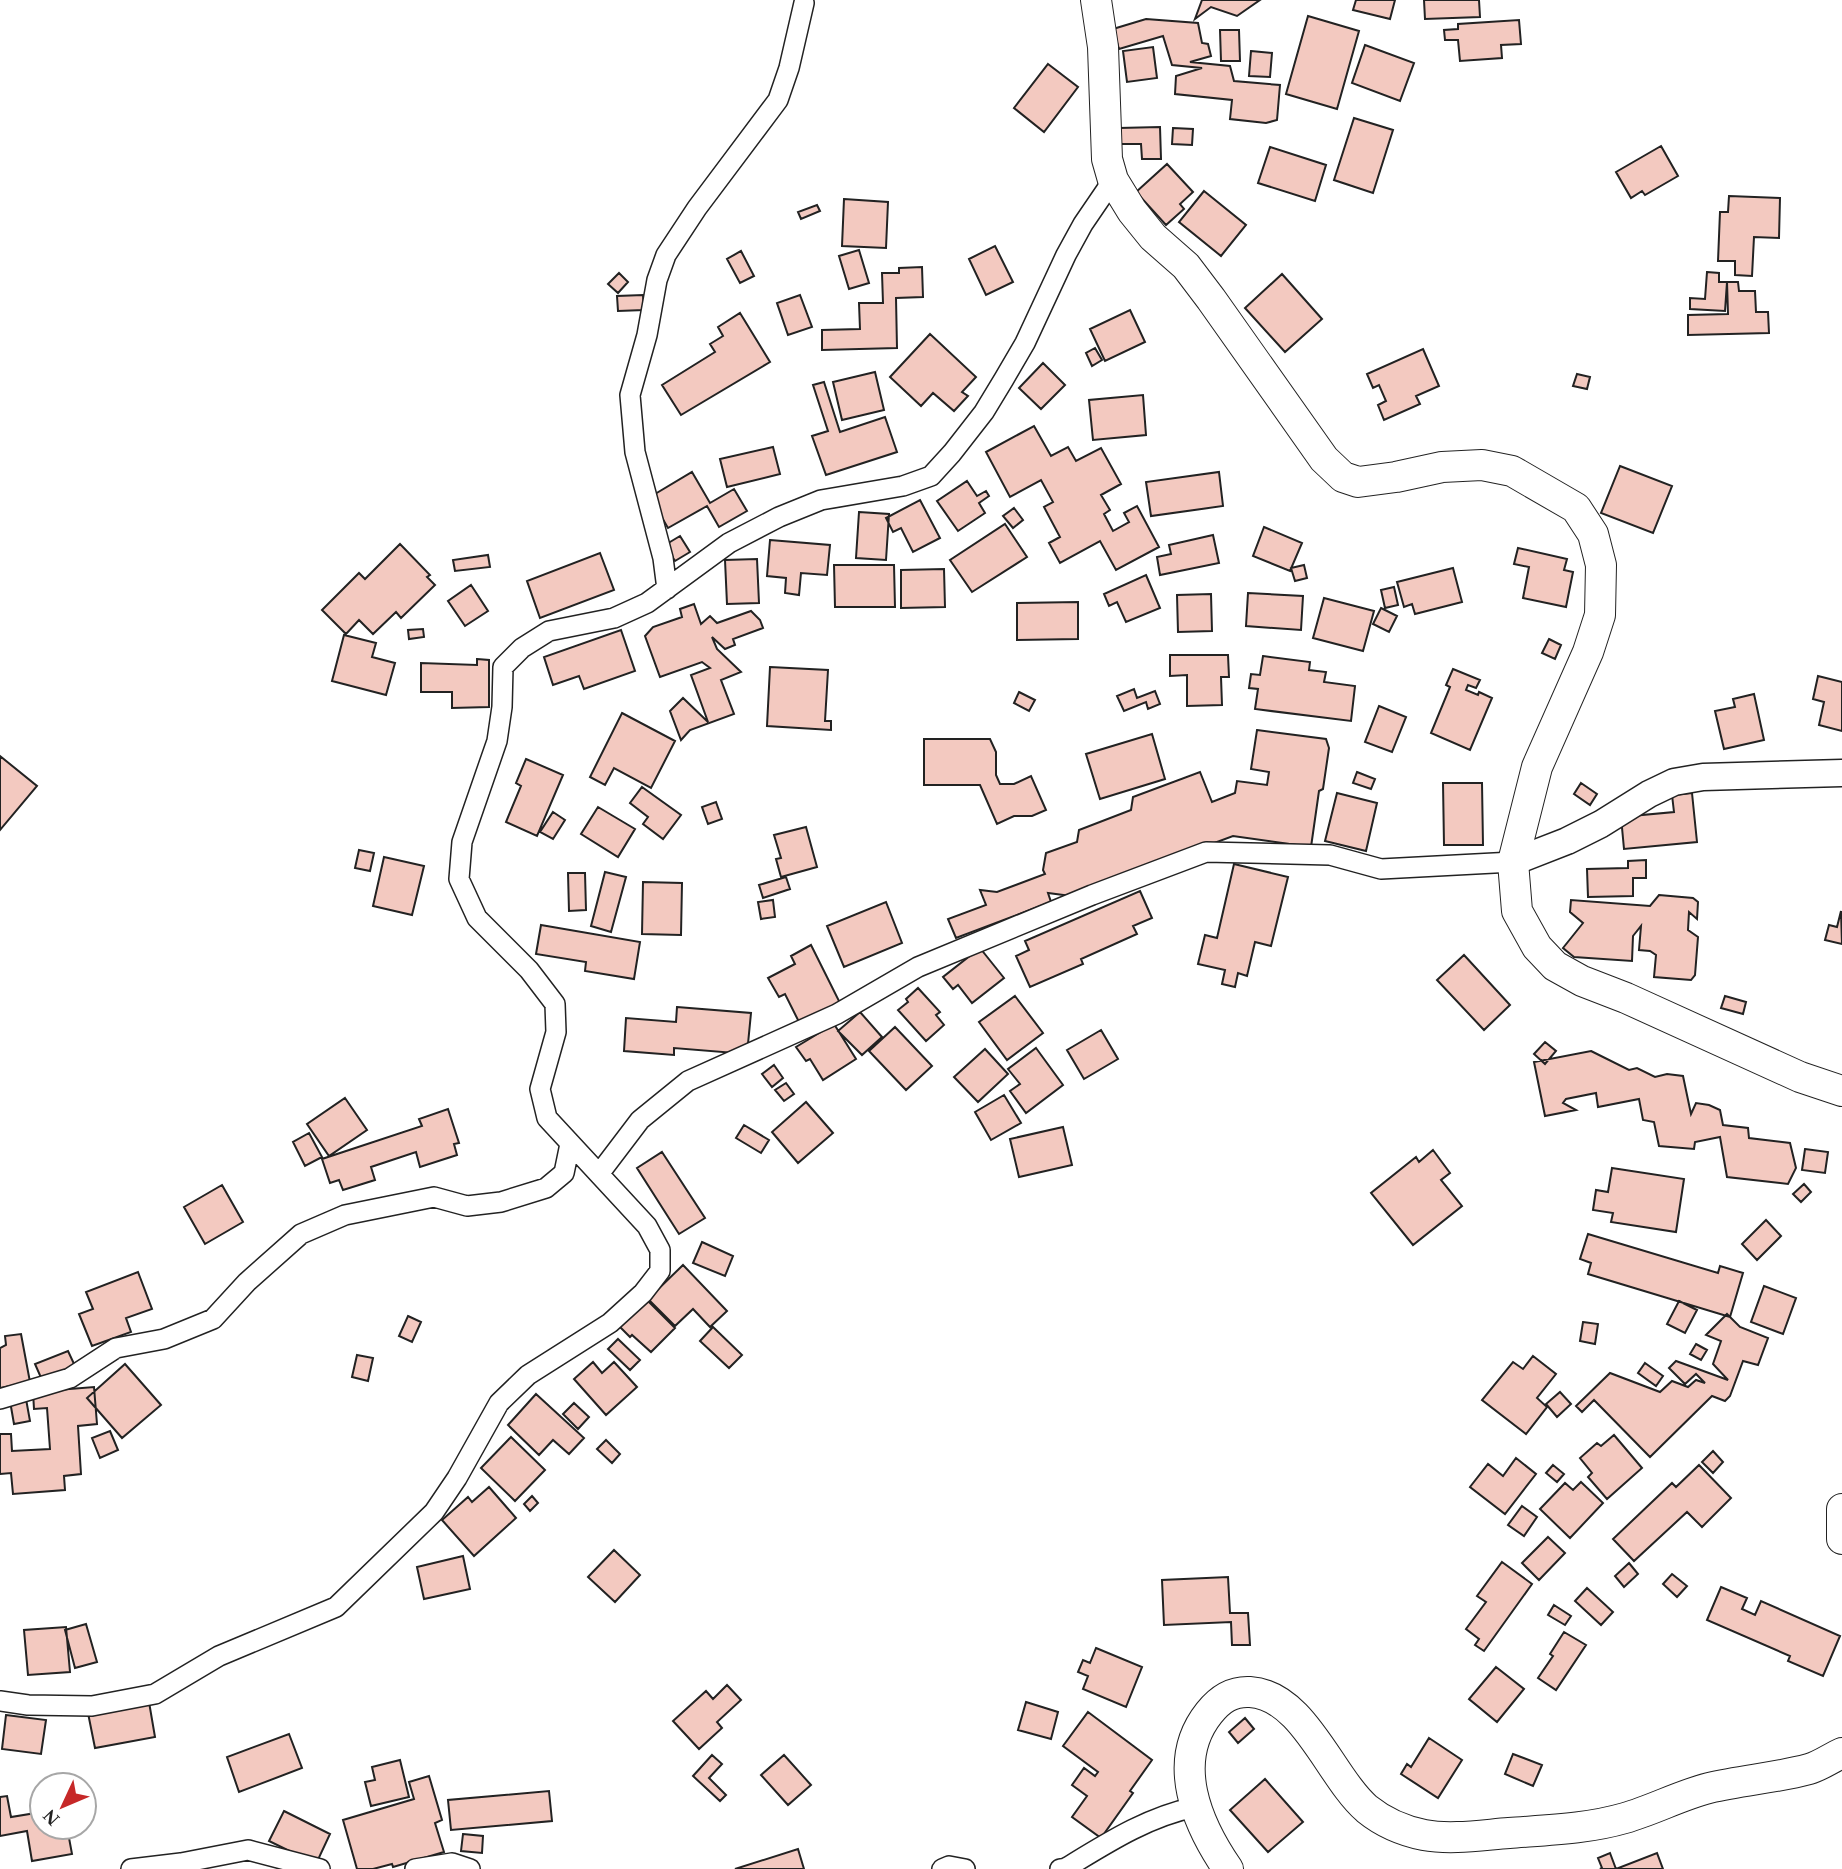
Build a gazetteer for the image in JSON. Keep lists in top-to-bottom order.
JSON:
{
  "north": "bottom left"
}
